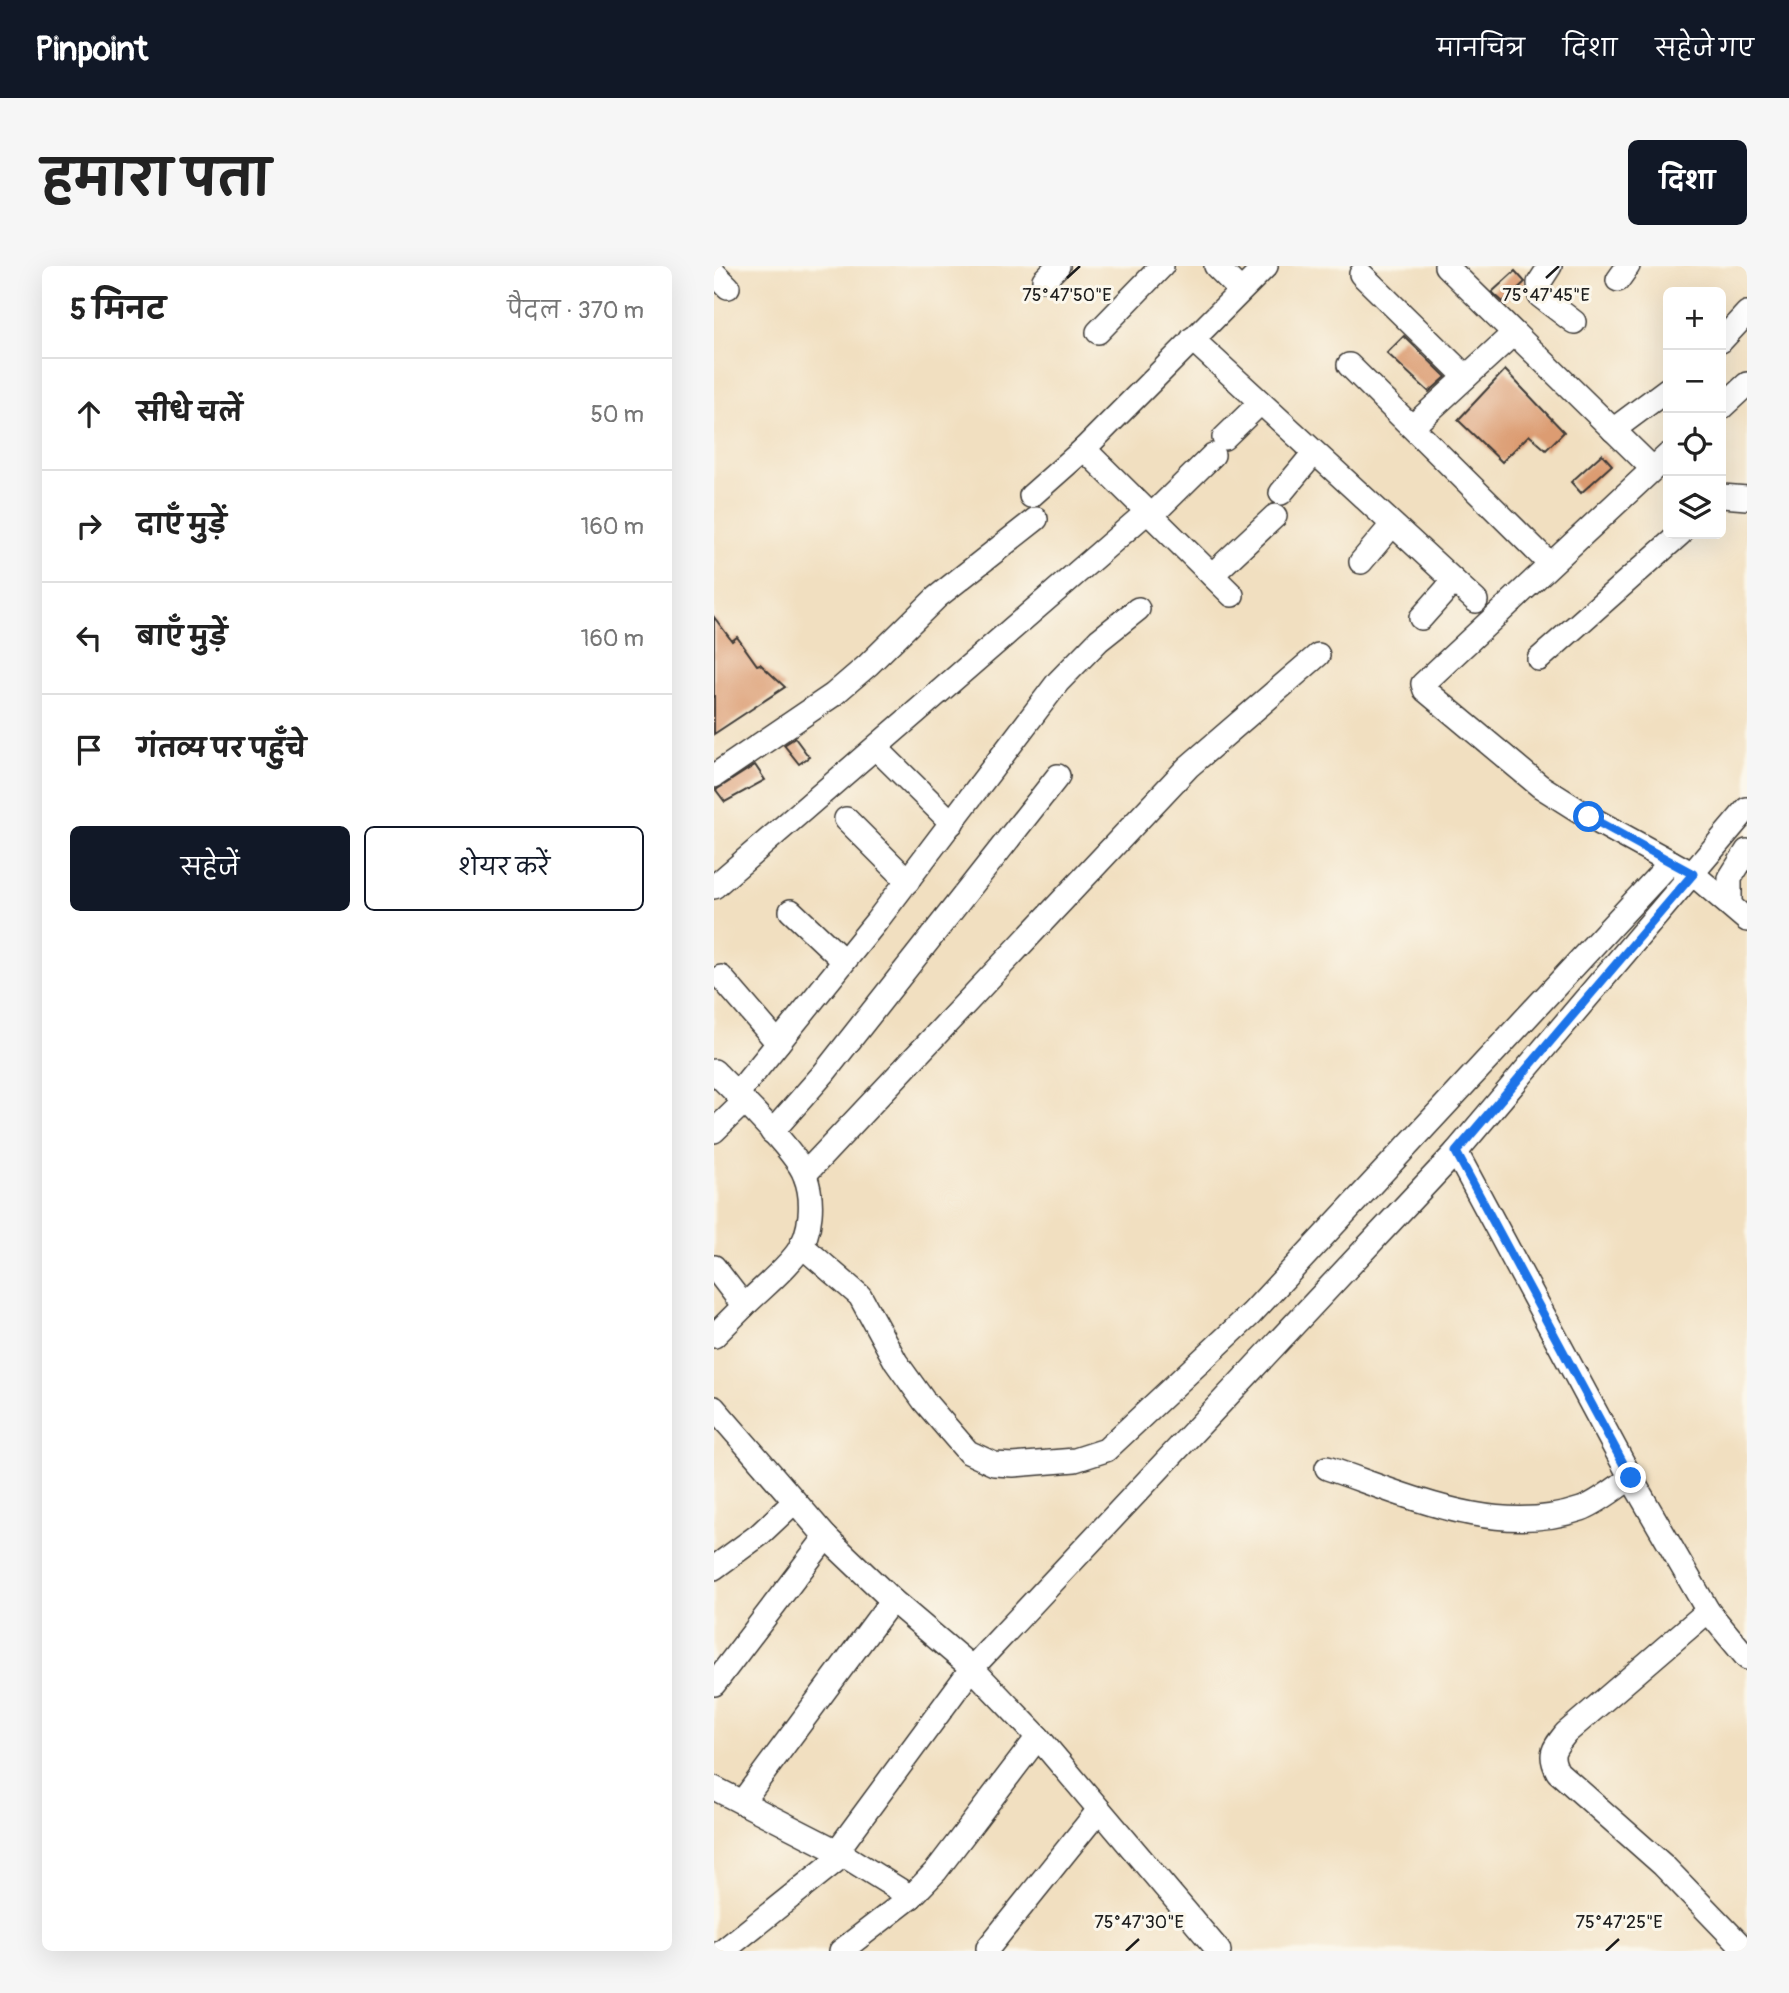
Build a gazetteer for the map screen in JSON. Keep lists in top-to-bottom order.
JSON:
{
  "page": {
    "header": "Pinpoint",
    "nav": ["मानचित्र", "दिशा", "सहेजे गए"],
    "title": "हमारा पता",
    "buttons": [
      "दिशा",
      ["सहेजें", "शेयर करें"]
    ],
    "heading": ["5 मिनट", "पैदल · 370 m"],
    "map_buttons": ["+", "−"],
    "list": [
      ["सीधे चलें", "50 m"],
      ["दाएँ मुड़ें", "160 m"],
      ["बाएँ मुड़ें", "160 m"],
      "गंतव्य पर पहुँचे"
    ]
  },
  "coordinates": [
    "75°47'50\"E",
    "75°47'45\"E",
    "75°47'30\"E",
    "75°47'25\"E"
  ]
}
